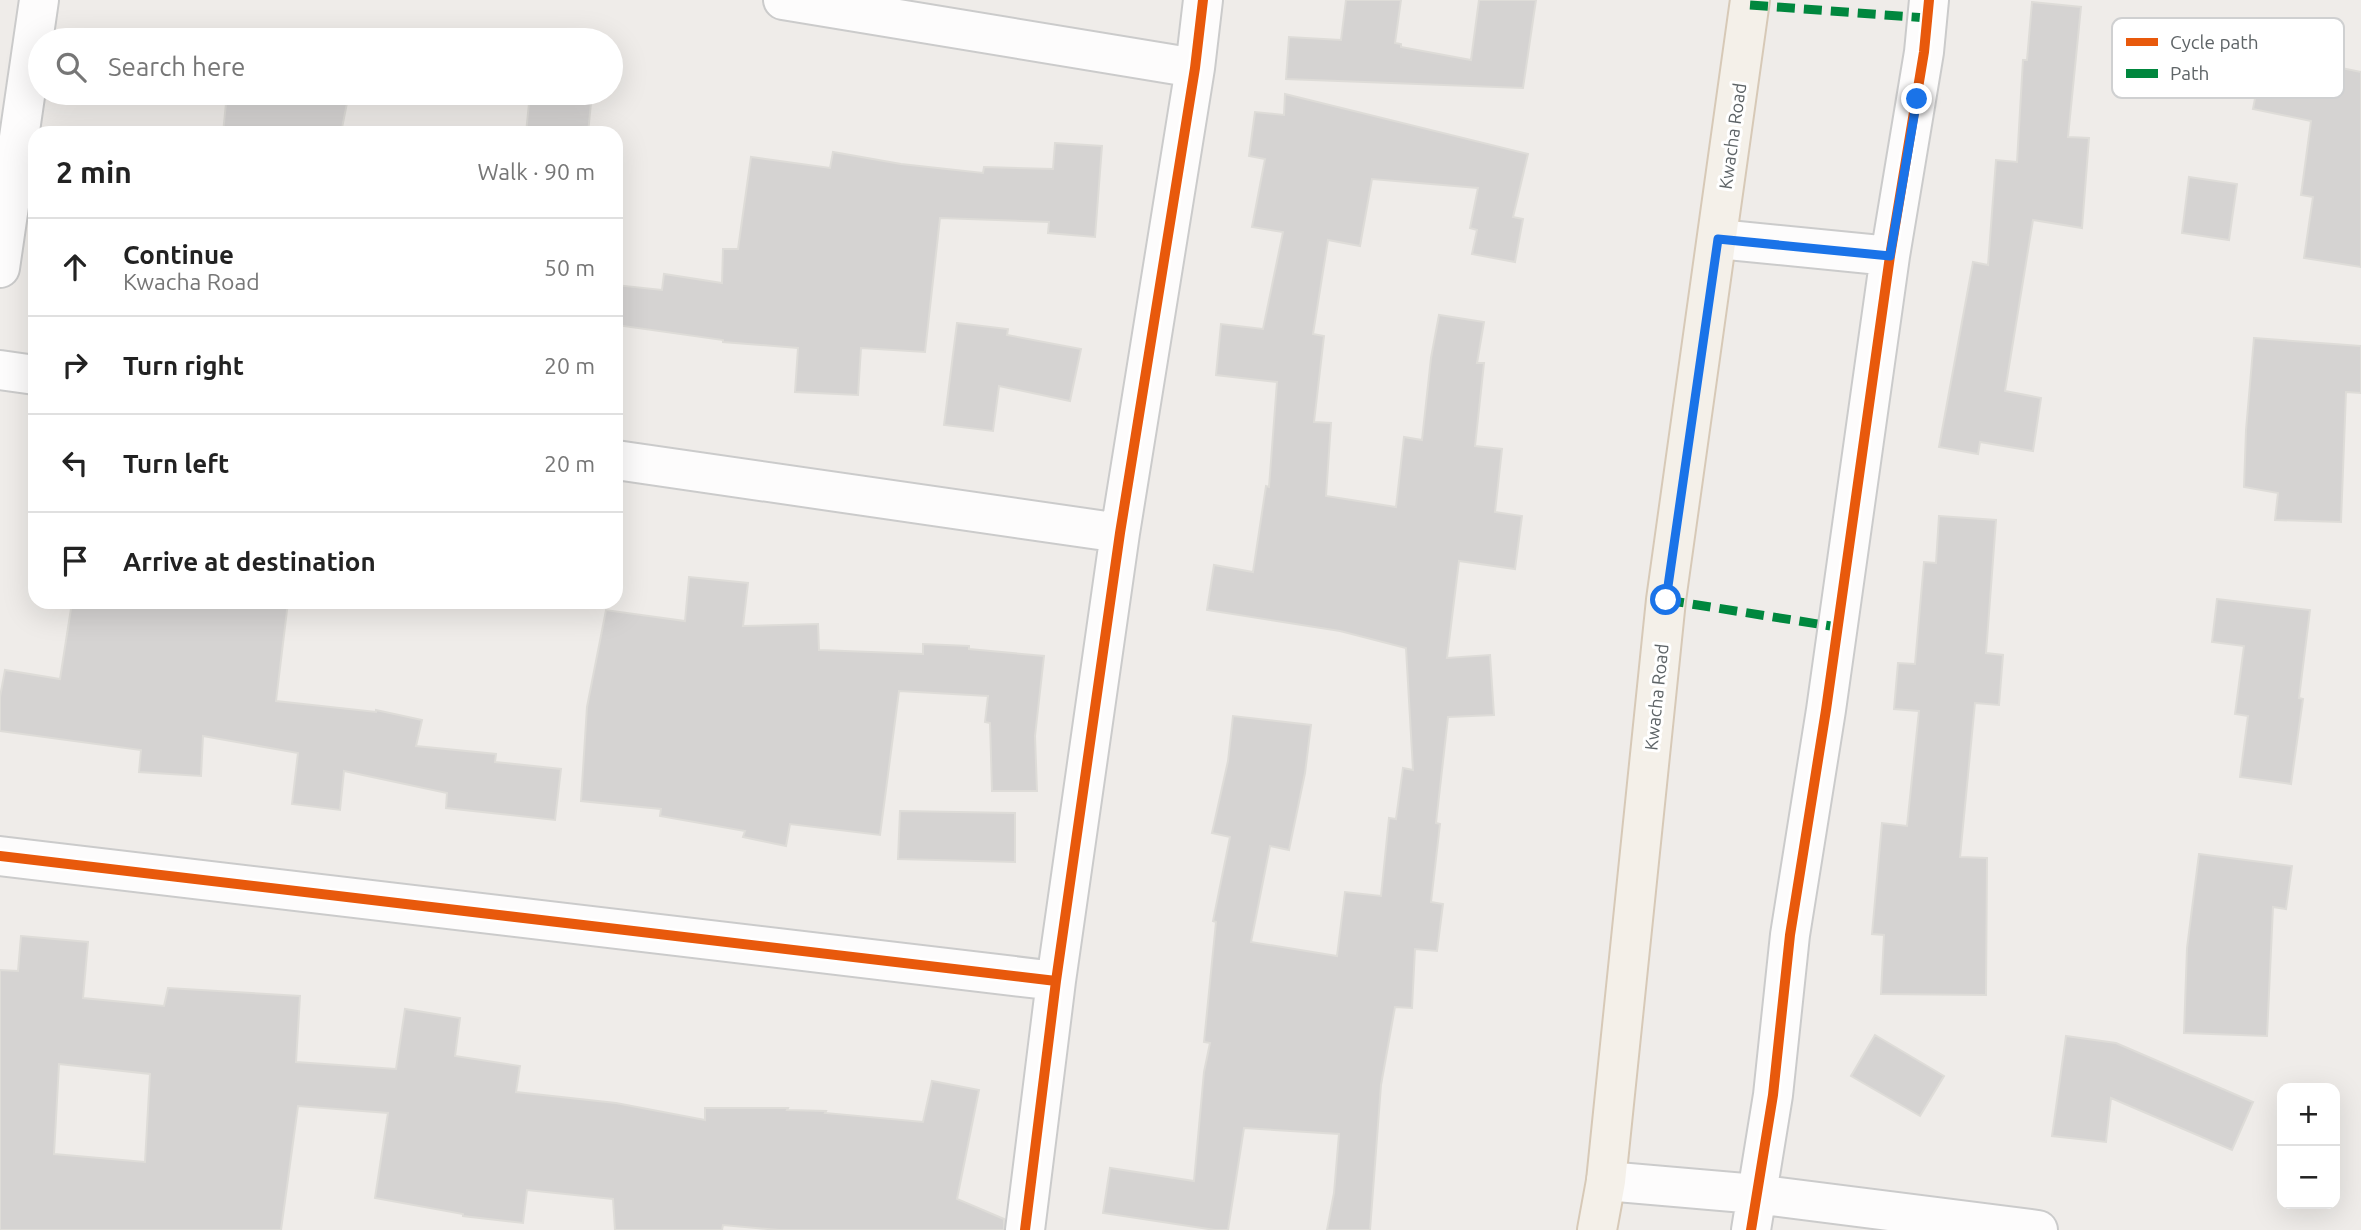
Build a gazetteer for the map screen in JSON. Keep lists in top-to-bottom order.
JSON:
{
  "streets": {
    "main road": ["Kwacha Road"]
  },
  "legend": ["Cycle path", "Path"],
  "page": {
    "search": "Search here",
    "heading": ["2 min", "Walk · 90 m"],
    "list": [
      ["Continue", "Kwacha Road", "50 m"],
      ["Turn right", "20 m"],
      ["Turn left", "20 m"],
      "Arrive at destination"
    ],
    "map_buttons": ["+", "−"]
  }
}
